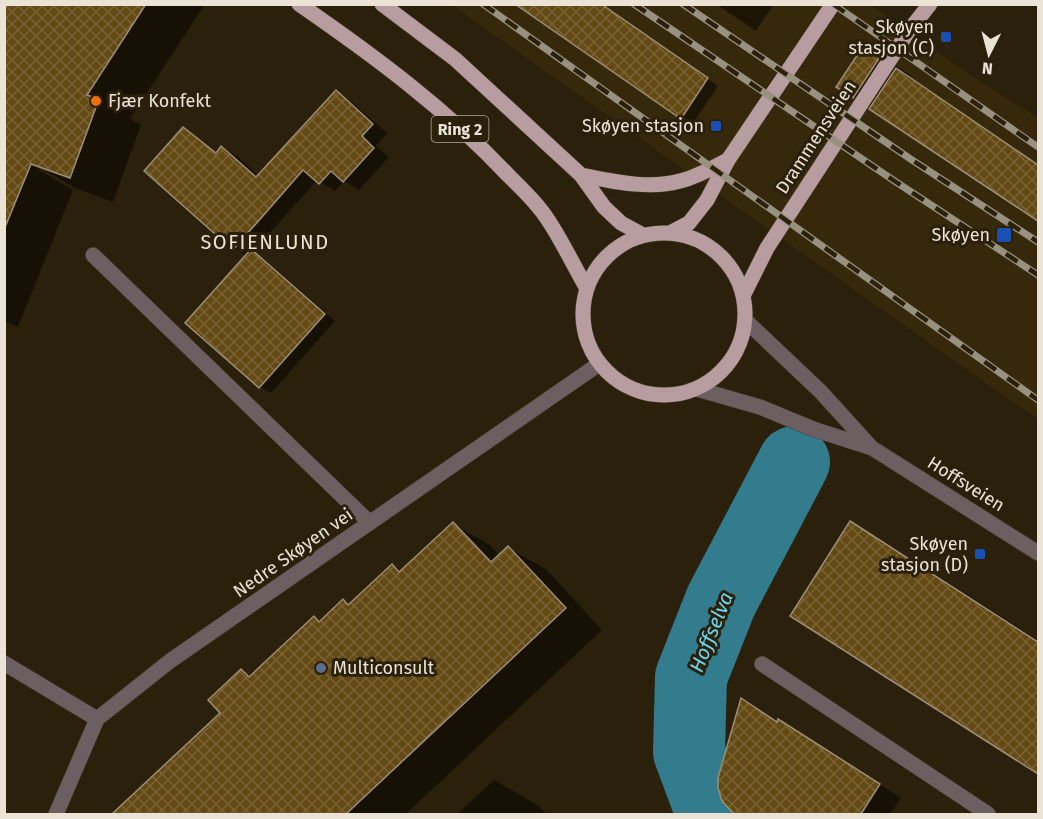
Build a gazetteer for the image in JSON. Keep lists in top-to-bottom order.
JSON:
{
  "streets": {
    "main road": ["Ring 2", "Drammensveien"],
    "street": ["Hoffsveien", "Nedre Skøyen vei"]
  },
  "crossings": [
    ["Ring 2", "Drammensveien"],
    ["Ring 2", "Hoffsveien"],
    ["Ring 2", "Nedre Skøyen vei"],
    ["Drammensveien", "Hoffsveien"],
    ["Drammensveien", "Nedre Skøyen vei"],
    ["Hoffsveien", "Nedre Skøyen vei"]
  ],
  "districts": ["SOFIENLUND"],
  "water": ["Hoffselva"],
  "places": {
    "transit": [
      "Skøyen stasjon (C)",
      "Skøyen stasjon",
      "Skøyen",
      "Skøyen stasjon (D)"
    ],
    "other": ["Fjær Konfekt", "Multiconsult"]
  },
  "north": "bottom"
}
